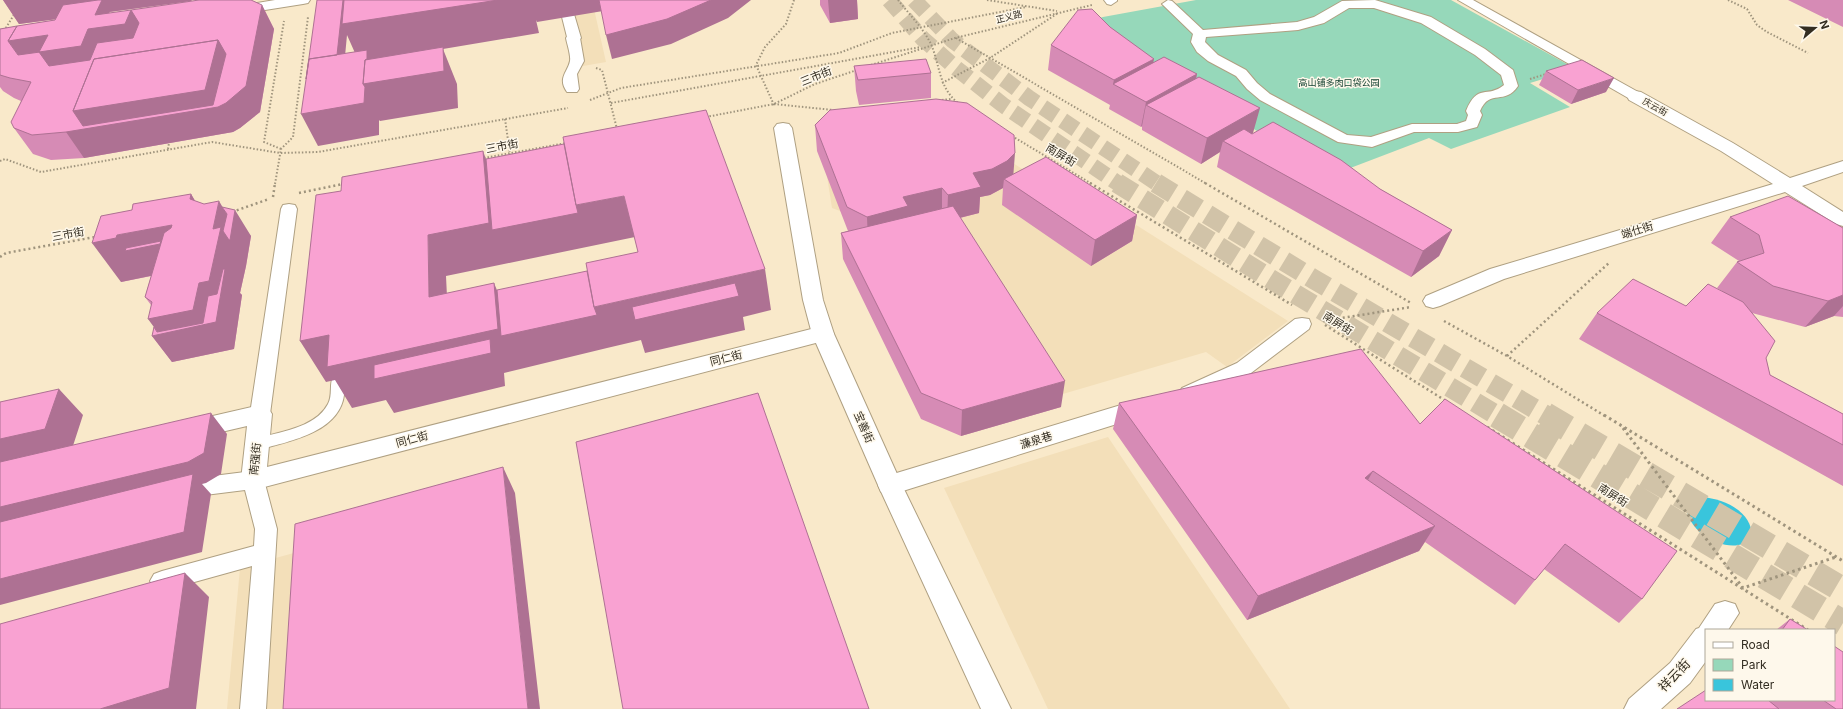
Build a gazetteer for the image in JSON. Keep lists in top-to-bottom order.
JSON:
{
  "streets": {
    "street": [
      "庆云街",
      "端仕街",
      "同仁街",
      "宝善街",
      "濂泉巷",
      "南强街",
      "祥云街"
    ],
    "path": ["正义路", "三市街", "南屏街"]
  },
  "crossings": [
    ["庆云街", "端仕街"],
    ["同仁街", "宝善街"],
    ["同仁街", "南强街"],
    ["宝善街", "濂泉巷"]
  ],
  "parks": ["高山铺多肉口袋公园"],
  "legend": ["Road", "Park", "Water"],
  "north": "right"
}
